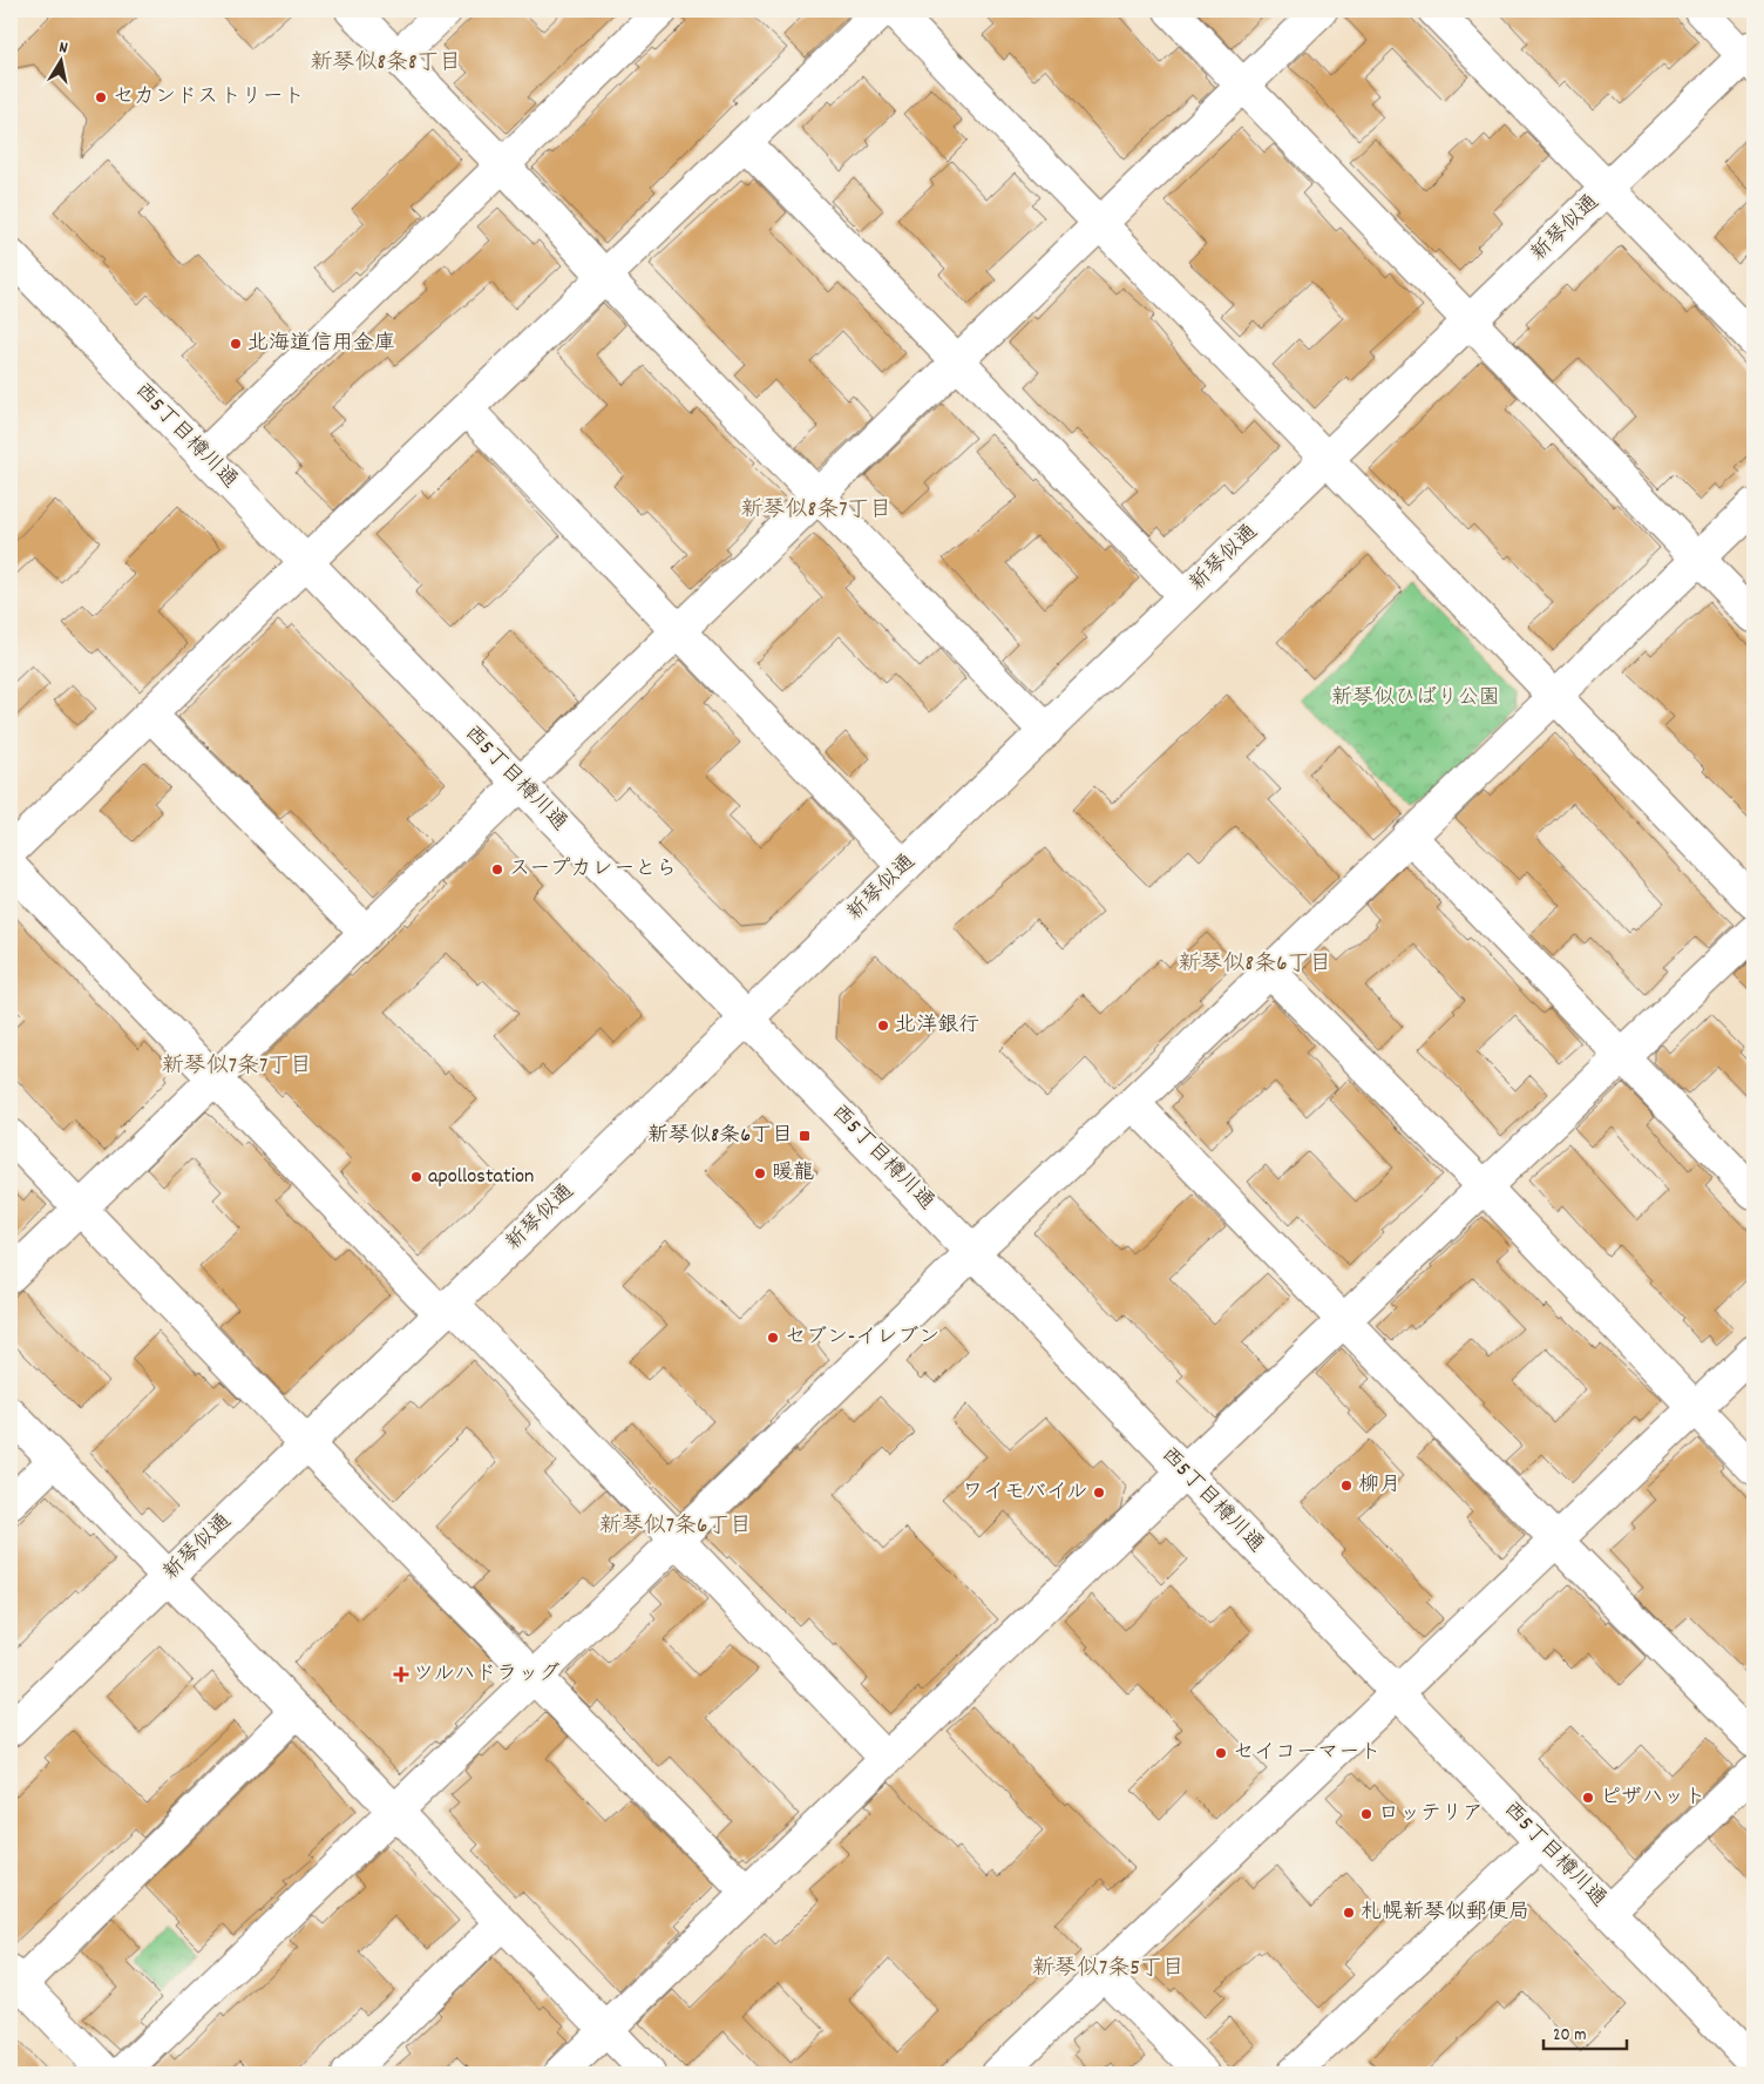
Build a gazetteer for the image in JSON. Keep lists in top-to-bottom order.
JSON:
{
  "streets": {
    "street": ["新琴似通", "西5丁目樽川通"]
  },
  "crossings": [
    ["新琴似通", "西5丁目樽川通"]
  ],
  "districts": [
    "新琴似8条8丁目",
    "新琴似8条7丁目",
    "新琴似8条6丁目",
    "新琴似7条7丁目",
    "新琴似7条6丁目",
    "新琴似7条5丁目"
  ],
  "parks": ["新琴似ひばり公園"],
  "places": {
    "other": [
      "セカンドストリート",
      "北海道信用金庫",
      "スープカレーとら",
      "北洋銀行",
      "暖龍",
      "apollostation",
      "セブン-イレブン",
      "柳月",
      "ワイモバイル",
      "セイコーマート",
      "ピザハット",
      "ロッテリア",
      "札幌新琴似郵便局"
    ],
    "transit": ["新琴似8条6丁目"],
    "health": ["ツルハドラッグ"]
  },
  "scale_bar": "20 m",
  "north": "top"
}
